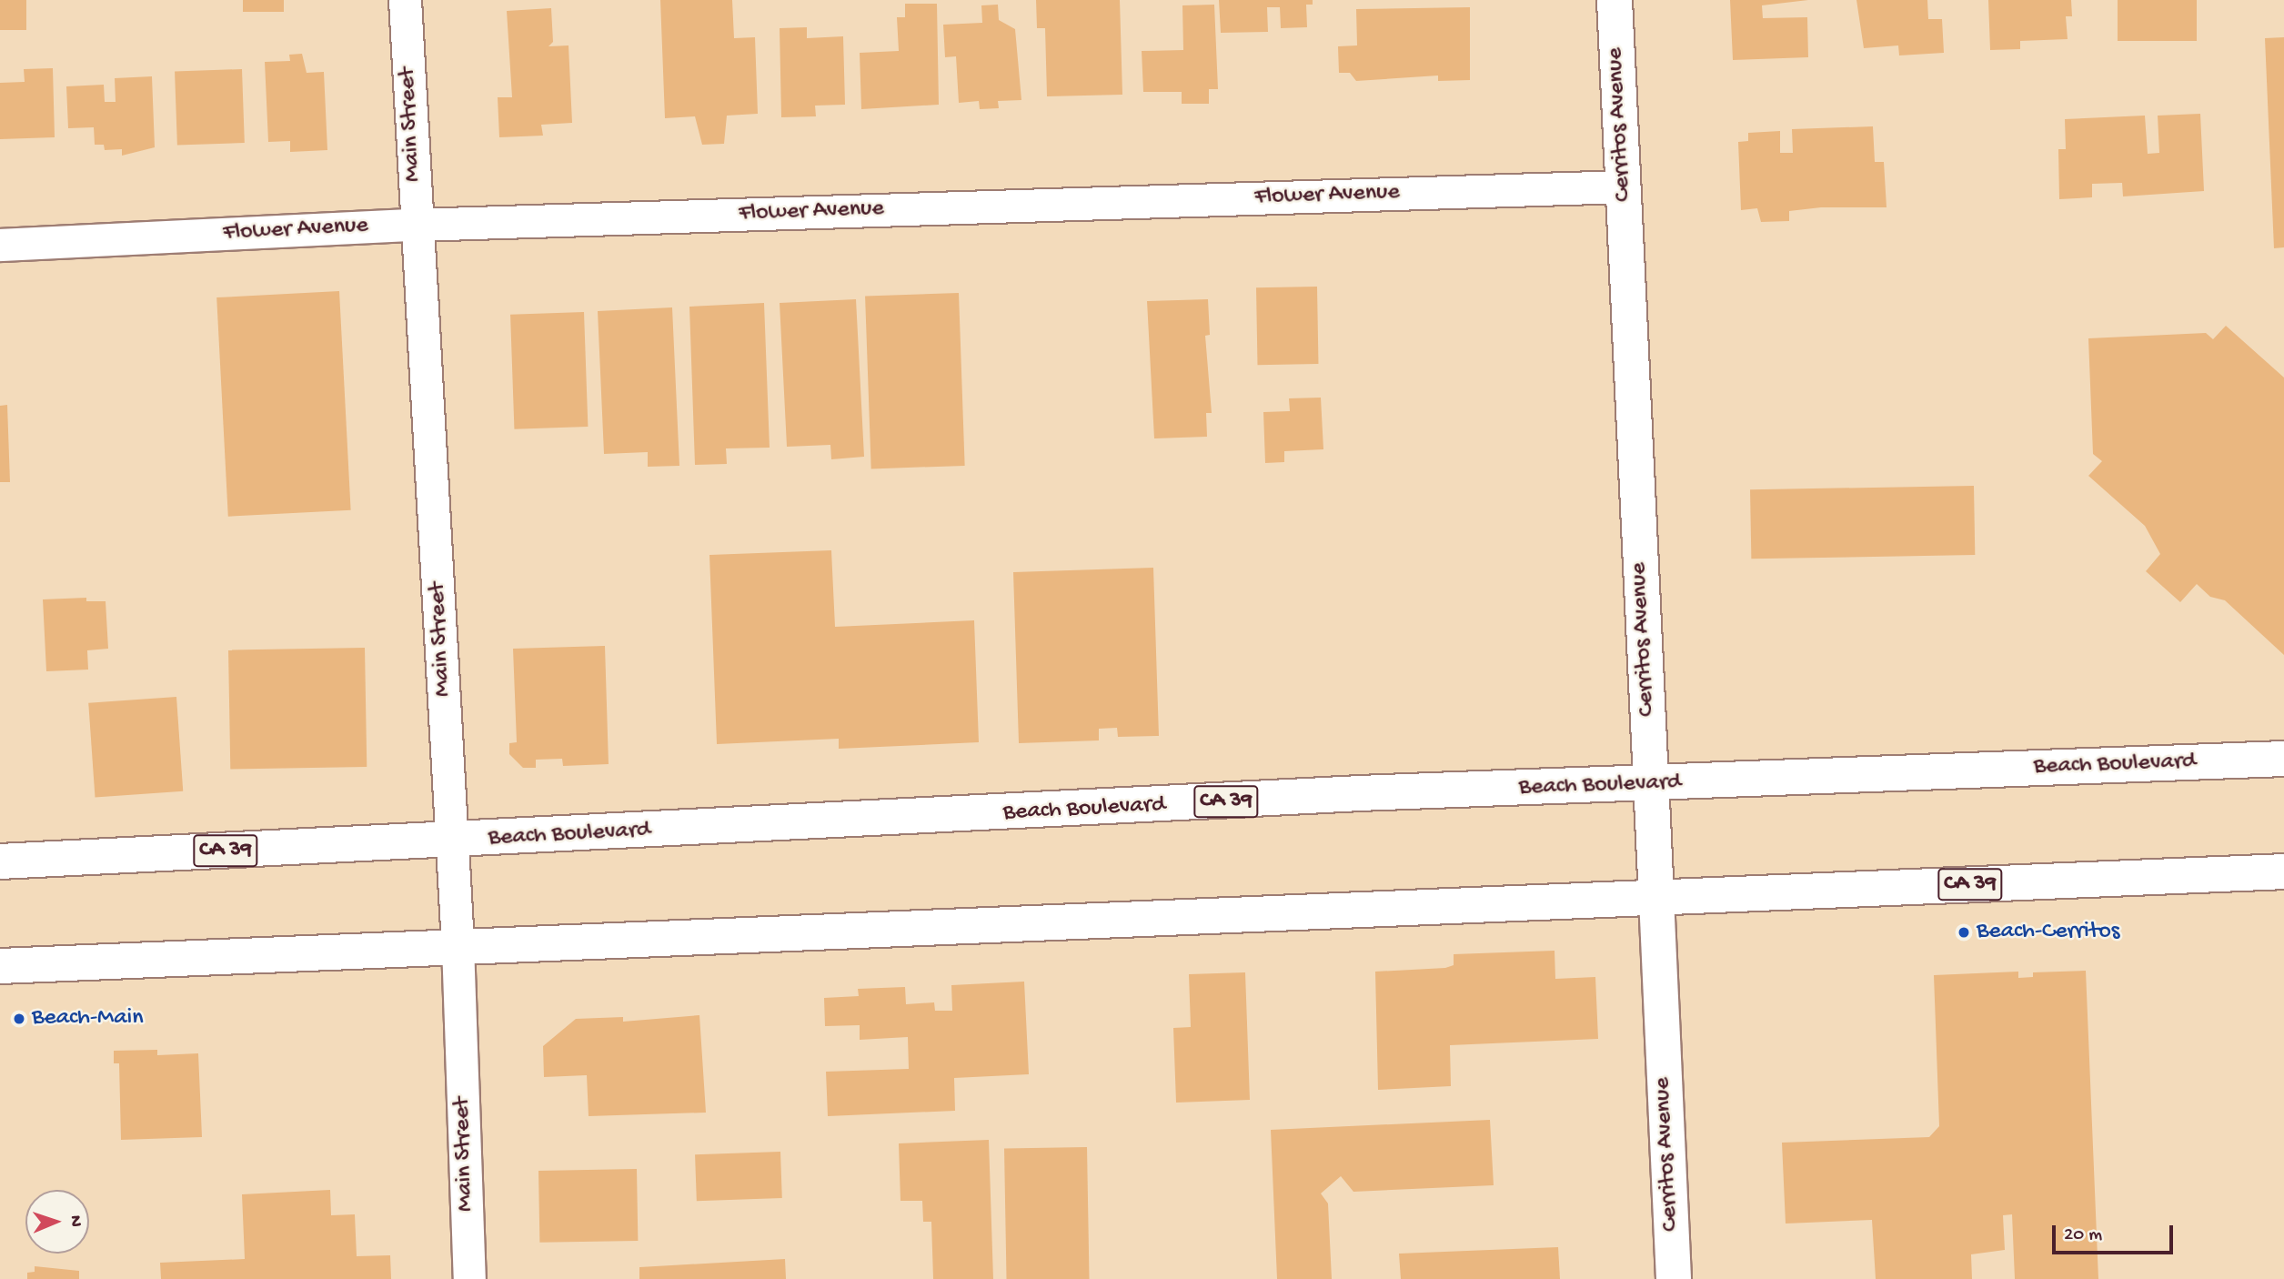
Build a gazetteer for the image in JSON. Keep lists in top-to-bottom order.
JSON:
{
  "streets": {
    "main road": ["Cerritos Avenue", "Beach Boulevard", "CA 39"],
    "street": ["Main Street", "Flower Avenue"]
  },
  "crossings": [
    ["Main Street", "Flower Avenue"],
    ["Main Street", "Beach Boulevard"],
    ["Main Street", "CA 39"],
    ["Cerritos Avenue", "Flower Avenue"],
    ["Cerritos Avenue", "Beach Boulevard"],
    ["Cerritos Avenue", "CA 39"]
  ],
  "places": ["Beach-Cerritos", "Beach-Main"],
  "scale_bar": "20 m",
  "north": "right"
}
